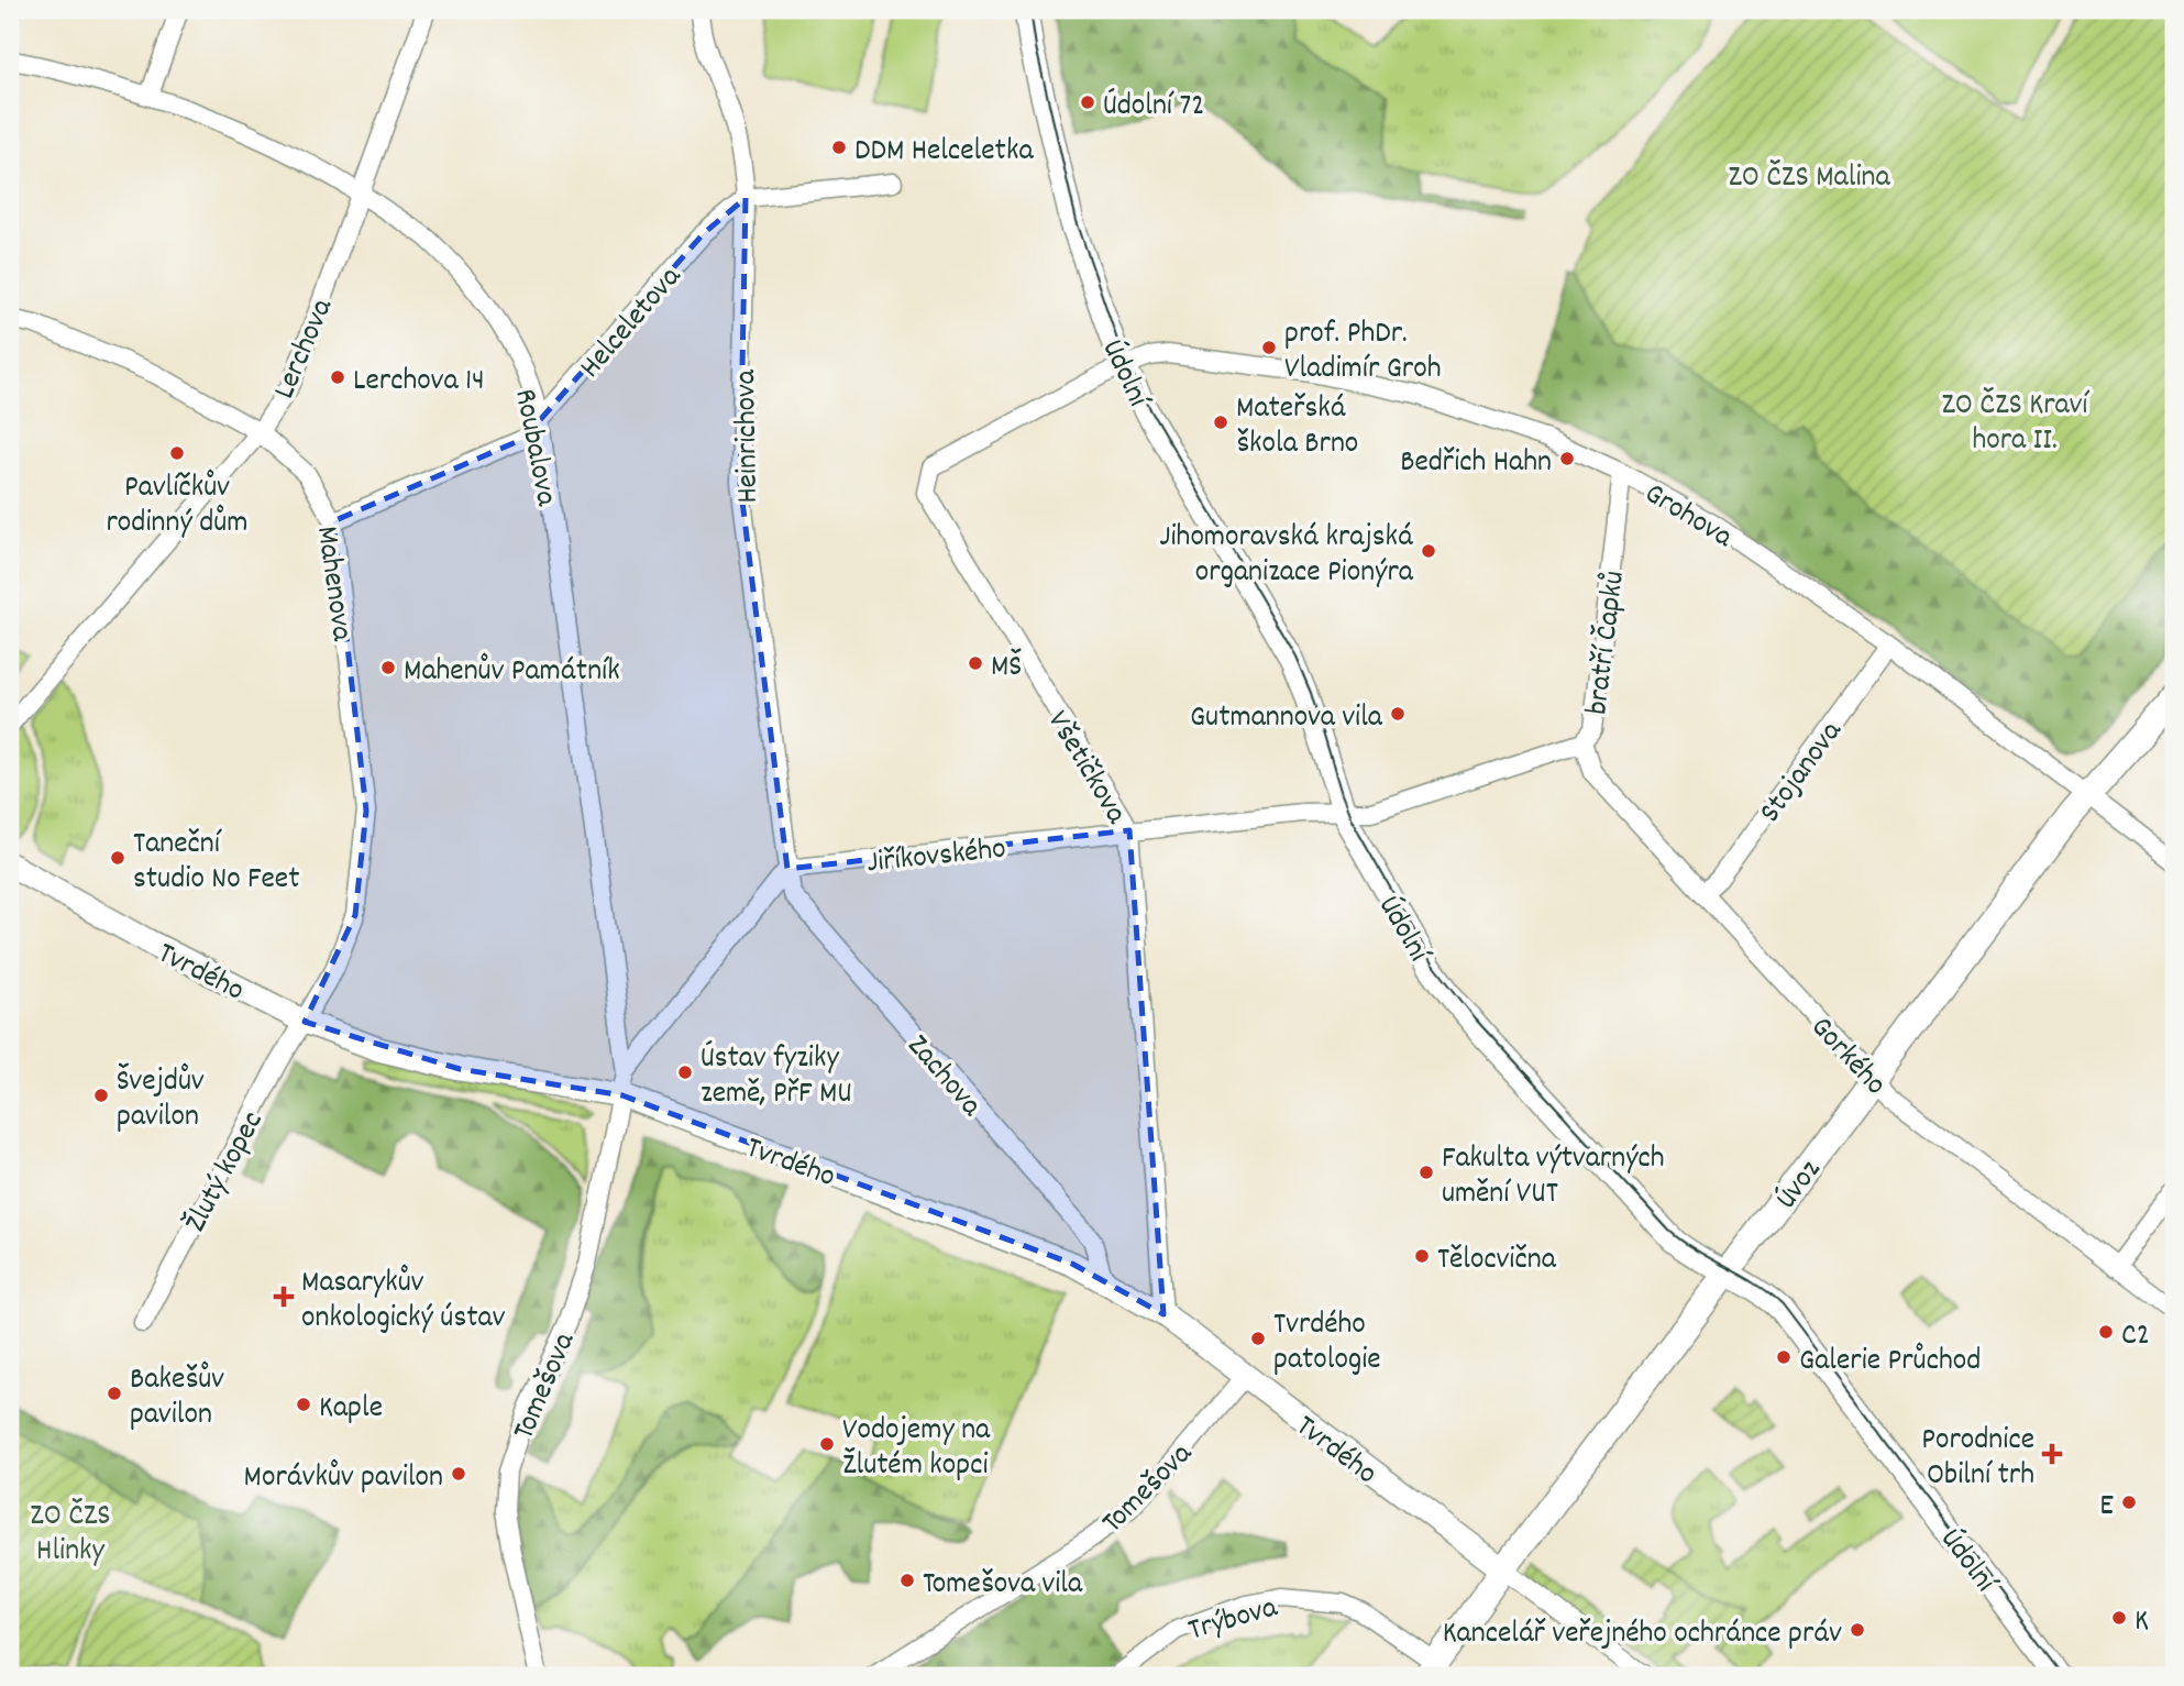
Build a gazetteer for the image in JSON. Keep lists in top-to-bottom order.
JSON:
{
  "streets": {
    "main road": ["Úvoz"],
    "street": [
      "Helceletova",
      "Lerchova",
      "Údolní",
      "Heinrichova",
      "Roubalova",
      "Grohova",
      "Mahenova",
      "bratří Čapků",
      "Všetičkova",
      "Stojanova",
      "Jiříkovského",
      "Tvrdého",
      "Gorkého",
      "Zachova",
      "Žlutý kopec",
      "Tomešova",
      "Trýbova"
    ]
  },
  "crossings": [
    ["Helceletova", "Heinrichova"],
    ["Helceletova", "Roubalova"],
    ["Helceletova", "Mahenova"],
    ["Lerchova", "Roubalova"],
    ["Lerchova", "Mahenova"],
    ["Údolní", "Grohova"],
    ["Údolní", "bratří Čapků"],
    ["Údolní", "Všetičkova"],
    ["Údolní", "Jiříkovského"],
    ["Údolní", "Úvoz"],
    ["Heinrichova", "Jiříkovského"],
    ["Heinrichova", "Zachova"],
    ["Roubalova", "Tvrdého"],
    ["Roubalova", "Tomešova"],
    ["Grohova", "bratří Čapků"],
    ["Grohova", "Všetičkova"],
    ["Grohova", "Stojanova"],
    ["Grohova", "Úvoz"],
    ["Mahenova", "Tvrdého"],
    ["Mahenova", "Žlutý kopec"],
    ["bratří Čapků", "Jiříkovského"],
    ["bratří Čapků", "Gorkého"],
    ["Všetičkova", "Jiříkovského"],
    ["Všetičkova", "Tvrdého"],
    ["Stojanova", "Gorkého"],
    ["Jiříkovského", "Zachova"],
    ["Tvrdého", "Zachova"],
    ["Tvrdého", "Žlutý kopec"],
    ["Tvrdého", "Úvoz"],
    ["Tvrdého", "Tomešova"],
    ["Gorkého", "Úvoz"],
    ["Úvoz", "Trýbova"]
  ],
  "parks": ["ZO ČZS Malina", "ZO ČZS Kraví hora II.", "ZO ČZS Hlinky"],
  "places": {
    "other": [
      "Údolní 72",
      "DDM Helceletka",
      "prof. PhDr. Vladimír Groh",
      "Lerchova 14",
      "Mateřská škola Brno",
      "Pavlíčkův rodinný dům",
      "Bedřich Hahn",
      "Jihomoravská krajská organizace Pionýra",
      "MŠ",
      "Mahenův Památník",
      "Gutmannova vila",
      "Taneční studio No Feet",
      "Ústav fyziky země, PřF MU",
      "Švejdův pavilon",
      "Fakulta výtvarných umění VUT",
      "Tělocvična",
      "C2",
      "Tvrdého patologie",
      "Galerie Průchod",
      "Bakešův pavilon",
      "Kaple",
      "Vodojemy na Žlutém kopci",
      "Morávkův pavilon",
      "E",
      "Tomešova vila",
      "K",
      "Kancelář veřejného ochránce práv"
    ],
    "health": ["Masarykův onkologický ústav", "Porodnice Obilní trh"]
  }
}
